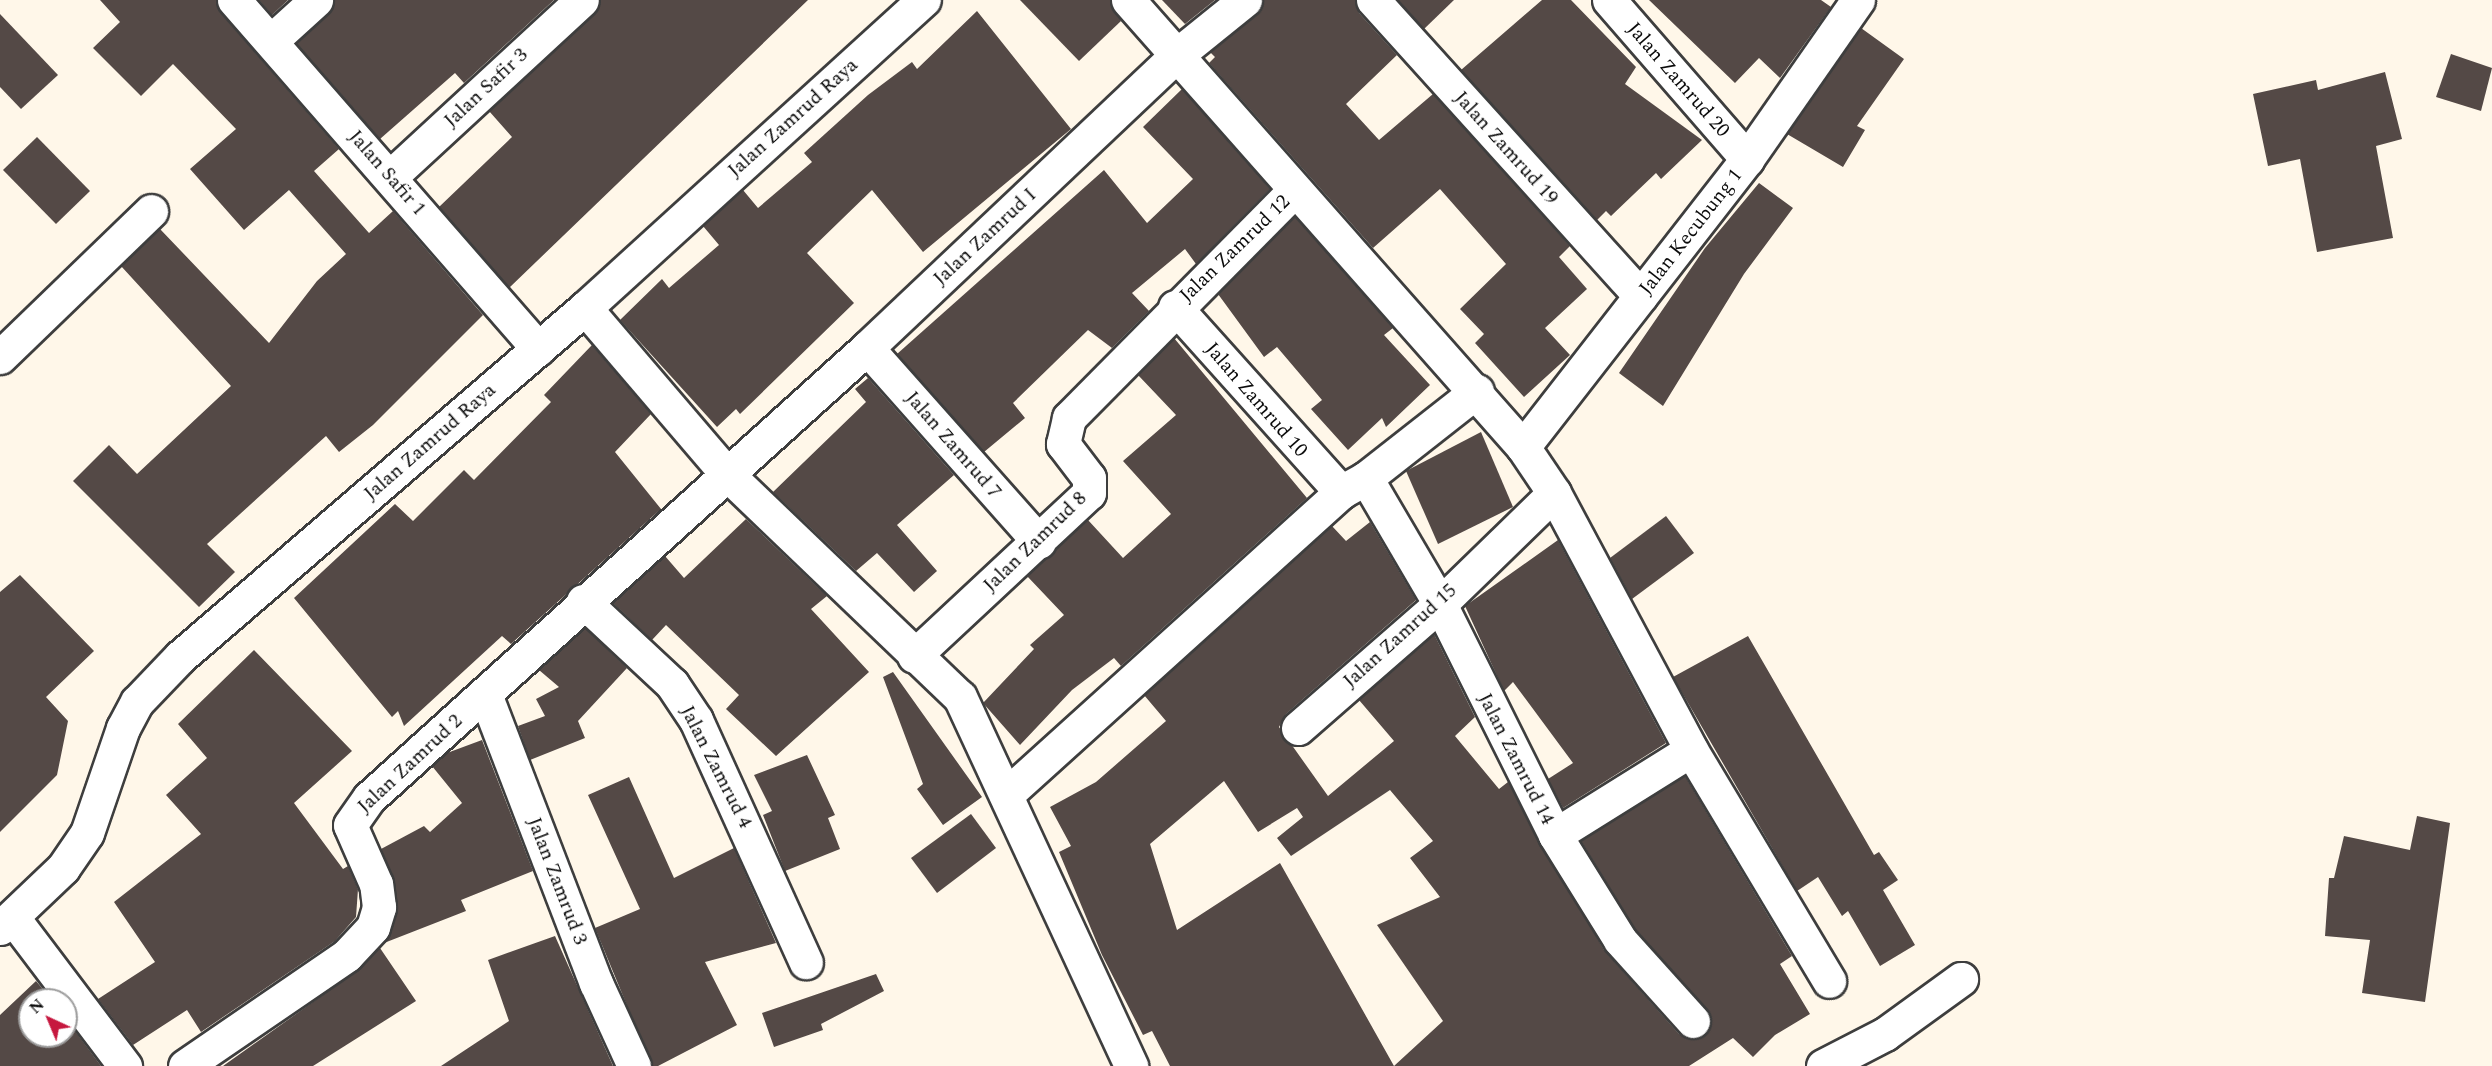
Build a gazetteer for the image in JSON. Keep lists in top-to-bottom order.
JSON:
{
  "streets": {
    "street": [
      "Jalan Zamrud 20",
      "Jalan Safir 3",
      "Jalan Zamrud Raya",
      "Jalan Zamrud 19",
      "Jalan Safir 1",
      "Jalan Kecubung 1",
      "Jalan Zamrud I",
      "Jalan Zamrud 12",
      "Jalan Zamrud 10",
      "Jalan Zamrud 7",
      "Jalan Zamrud 8",
      "Jalan Zamrud 15",
      "Jalan Zamrud 14",
      "Jalan Zamrud 2",
      "Jalan Zamrud 4",
      "Jalan Zamrud 3"
    ]
  },
  "crossings": [
    ["Jalan Zamrud 20", "Jalan Kecubung 1"],
    ["Jalan Safir 3", "Jalan Safir 1"],
    ["Jalan Zamrud Raya", "Jalan Safir 1"],
    ["Jalan Zamrud 19", "Jalan Kecubung 1"],
    ["Jalan Zamrud I", "Jalan Zamrud 7"],
    ["Jalan Zamrud I", "Jalan Zamrud 2"],
    ["Jalan Zamrud 12", "Jalan Zamrud 10"],
    ["Jalan Zamrud 12", "Jalan Zamrud 8"],
    ["Jalan Zamrud 10", "Jalan Zamrud 8"],
    ["Jalan Zamrud 10", "Jalan Zamrud 14"],
    ["Jalan Zamrud 7", "Jalan Zamrud 8"],
    ["Jalan Zamrud 15", "Jalan Zamrud 14"],
    ["Jalan Zamrud 2", "Jalan Zamrud 4"],
    ["Jalan Zamrud 2", "Jalan Zamrud 3"]
  ],
  "north": "top left"
}
